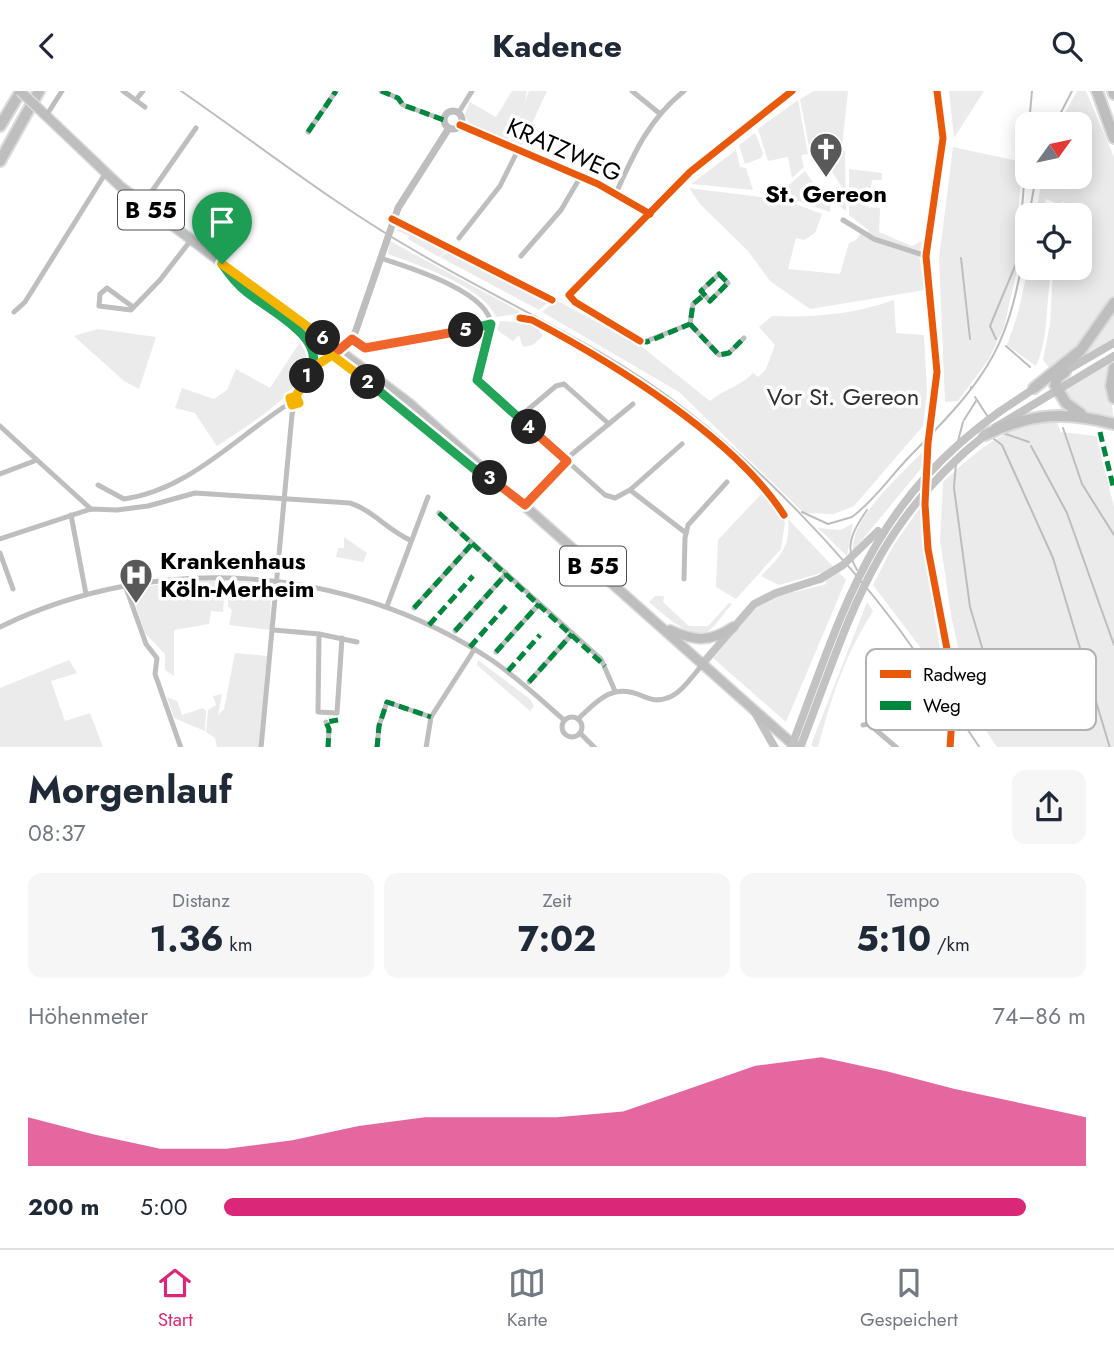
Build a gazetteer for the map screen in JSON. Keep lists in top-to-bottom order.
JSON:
{
  "streets": {
    "main road": ["B 55"],
    "street": ["KRATZWEG"]
  },
  "parks": ["Vor St. Gereon"],
  "places": {
    "church": ["St. Gereon"],
    "hospital": ["Krankenhaus Köln-Merheim"]
  },
  "legend": ["Radweg", "Weg"],
  "north": "top right",
  "page": {
    "header": "Kadence",
    "pins": [
      "5",
      "6",
      "1",
      "2",
      "4",
      "3"
    ],
    "heading": ["Morgenlauf", "08:37"],
    "stats": [
      ["Distanz", "1.36 km"],
      ["Zeit", "7:02"],
      ["Tempo", "5:10 /km"]
    ],
    "chart": ["Höhenmeter", "74–86 m"],
    "list": [
      {
        "name": "200 m",
        "note": "5:00"
      }
    ],
    "tabs": ["Start", "Karte", "Gespeichert"]
  }
}
